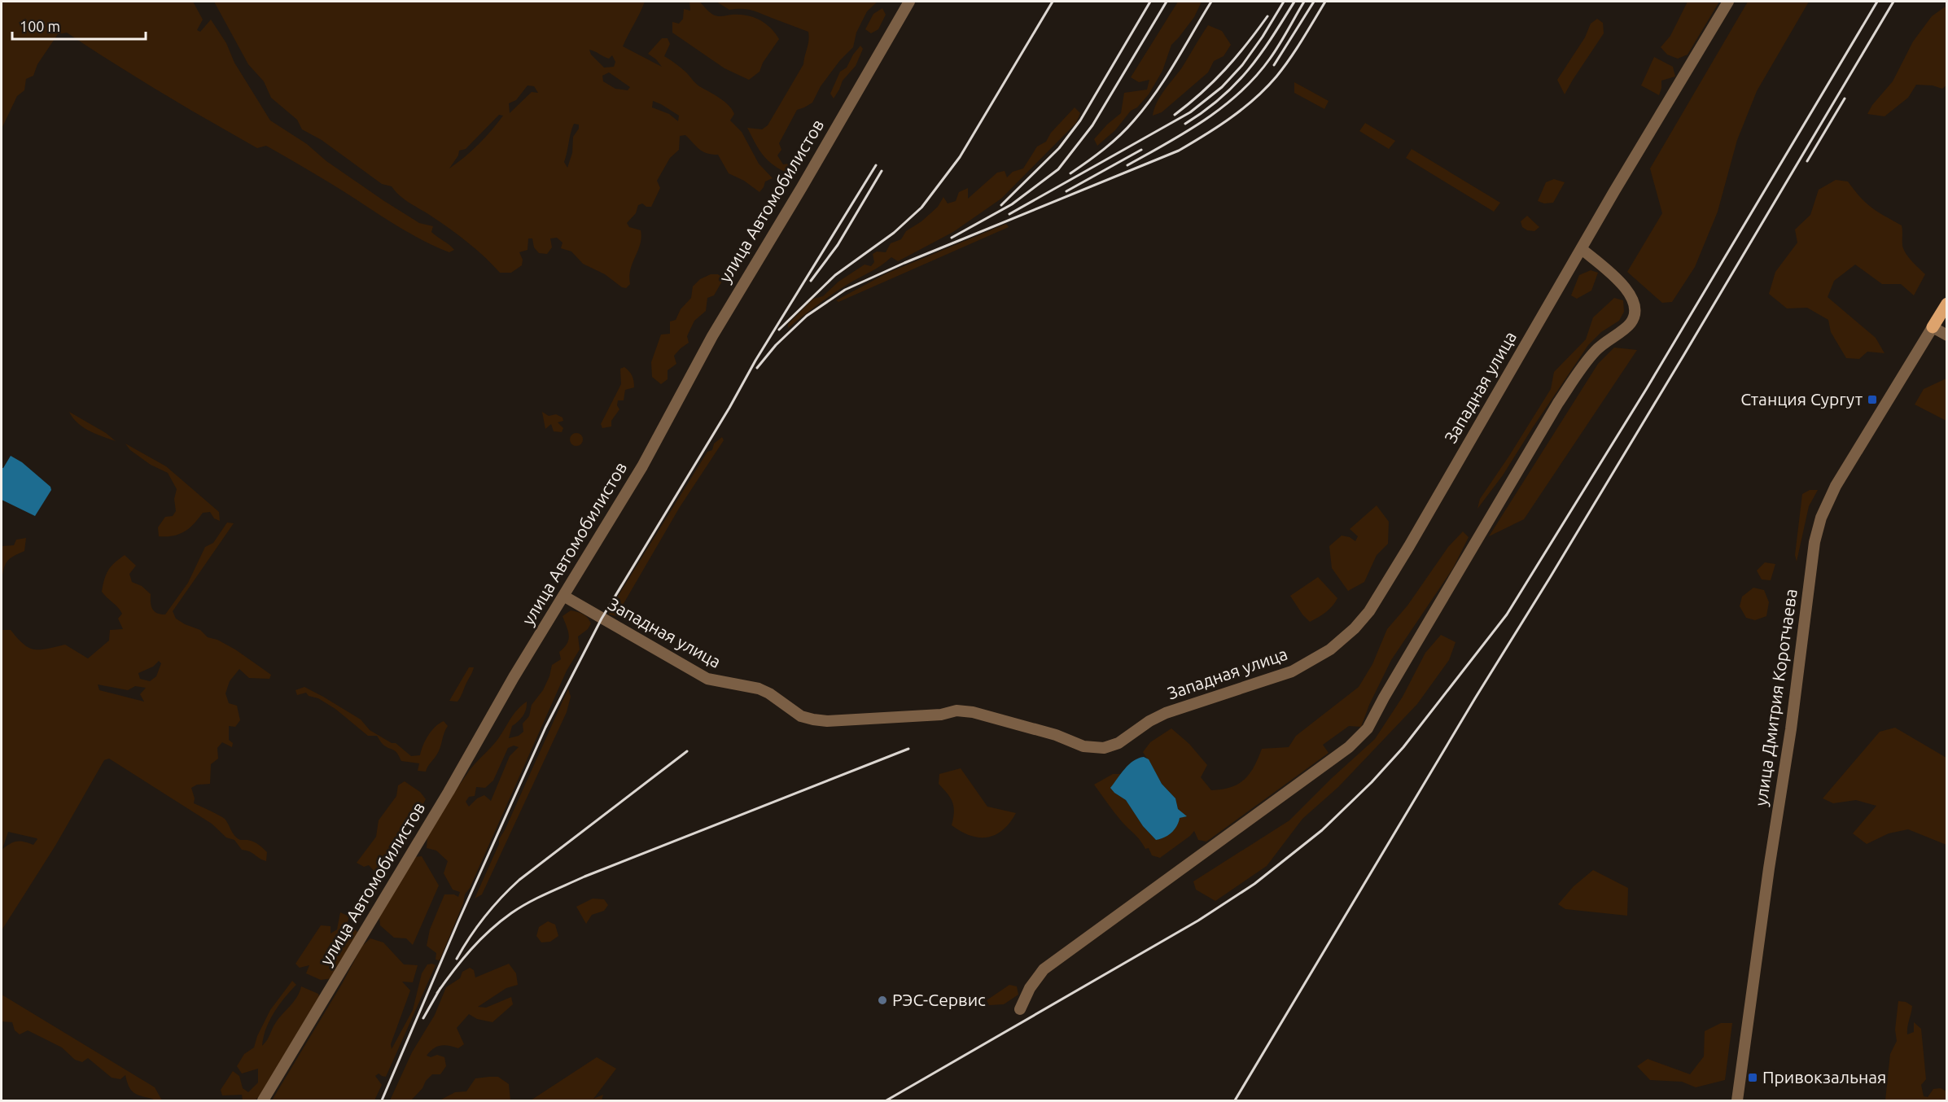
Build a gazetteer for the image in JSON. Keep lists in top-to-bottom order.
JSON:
{
  "streets": {
    "street": ["улица Автомобилистов", "Западная улица", "улица Дмитрия Коротчаева"]
  },
  "crossings": [
    ["улица Автомобилистов", "Западная улица"]
  ],
  "places": {
    "transit": ["Станция Сургут", "Привокзальная"],
    "other": ["РЭС-Сервис"]
  },
  "scale_bar": "100 m"
}
